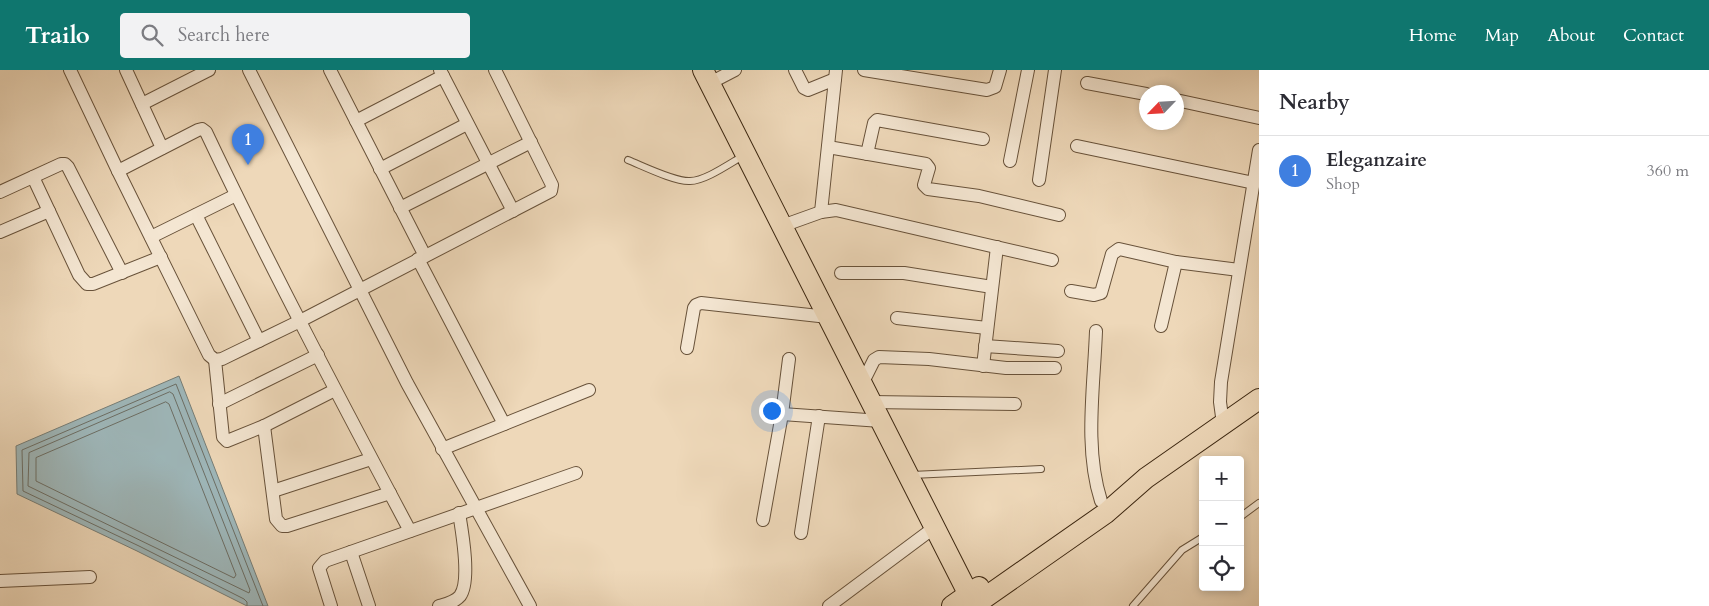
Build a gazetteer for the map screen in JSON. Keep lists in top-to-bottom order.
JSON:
{
  "north": "bottom left",
  "page": {
    "header": "Trailo",
    "search": "Search here",
    "nav": [
      "Home",
      "Map",
      "About",
      "Contact"
    ],
    "heading": "Nearby",
    "pins": "1",
    "list": [
      {
        "mark": "1",
        "name": "Eleganzaire",
        "note": "Shop",
        "value": "360 m"
      }
    ],
    "map_buttons": ["+", "−"]
  }
}
